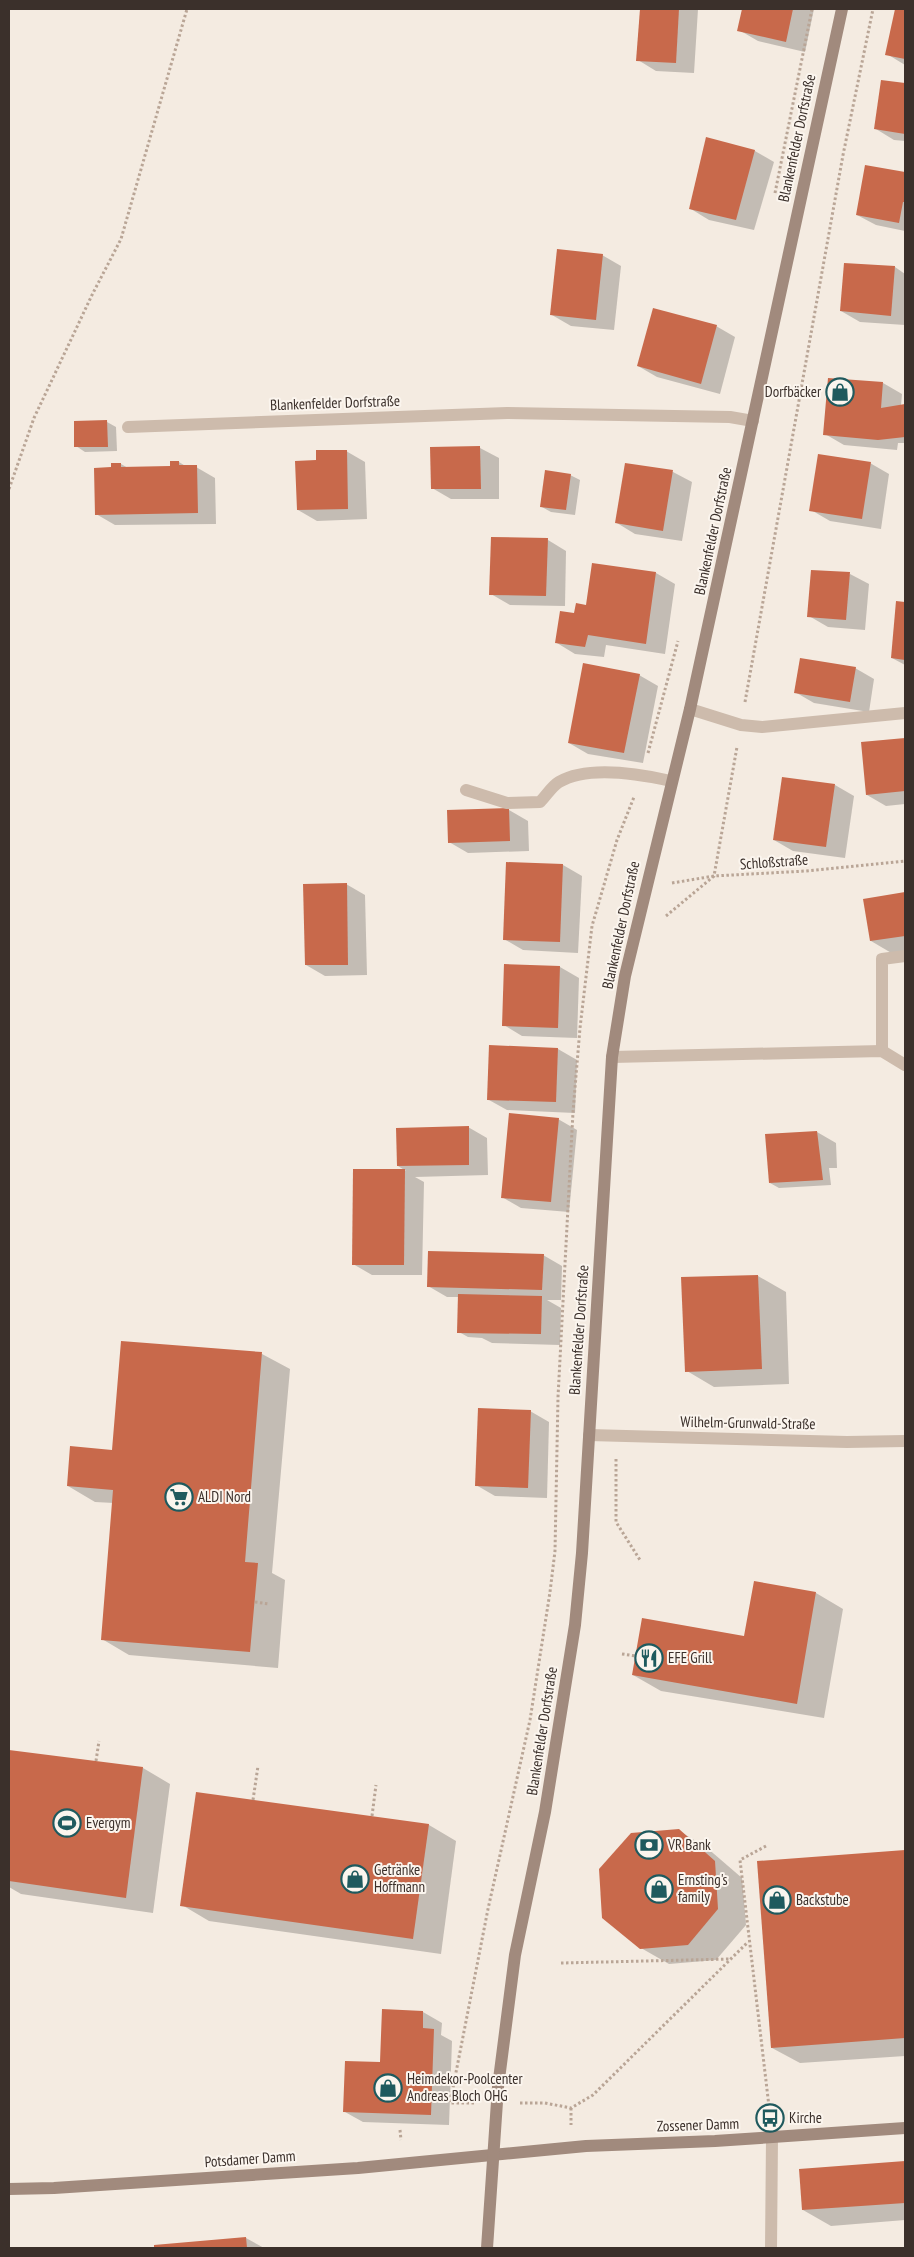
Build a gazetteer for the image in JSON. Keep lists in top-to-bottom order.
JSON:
{
  "streets": {
    "main road": ["Blankenfelder Dorfstraße", "Zossener Damm", "Potsdamer Damm"],
    "street": ["Wilhelm-Grunwald-Straße"],
    "path": ["Schloßstraße"]
  },
  "crossings": [
    ["Blankenfelder Dorfstraße", "Schloßstraße"],
    ["Blankenfelder Dorfstraße", "Wilhelm-Grunwald-Straße"],
    ["Blankenfelder Dorfstraße", "Zossener Damm"],
    ["Blankenfelder Dorfstraße", "Potsdamer Damm"],
    ["Zossener Damm", "Potsdamer Damm"]
  ],
  "places": {
    "shop": [
      "Dorfbäcker",
      "Getränke Hoffmann",
      "Ernsting's family",
      "Backstube",
      "Heimdekor-Poolcenter Andreas Bloch OHG"
    ],
    "supermarket": ["ALDI Nord"],
    "restaurant": ["EFE Grill"],
    "sports": ["Evergym"],
    "bank": ["VR Bank"],
    "bus stop": ["Kirche"]
  }
}
